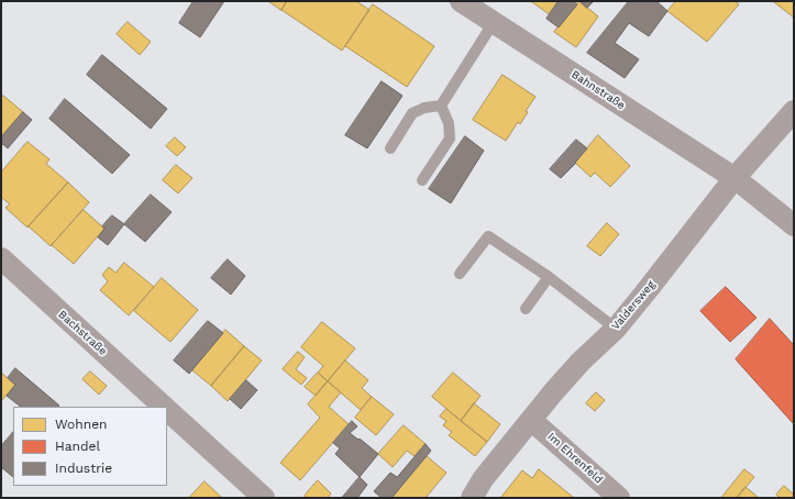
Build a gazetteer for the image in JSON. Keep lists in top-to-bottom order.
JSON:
{
  "streets": {
    "street": [
      "Bahnstraße",
      "Valdersweg",
      "Bachstraße",
      "Im Ehrenfeld"
    ]
  },
  "crossings": [
    ["Bahnstraße", "Valdersweg"],
    ["Valdersweg", "Im Ehrenfeld"]
  ],
  "legend": ["Wohnen", "Handel", "Industrie"]
}
